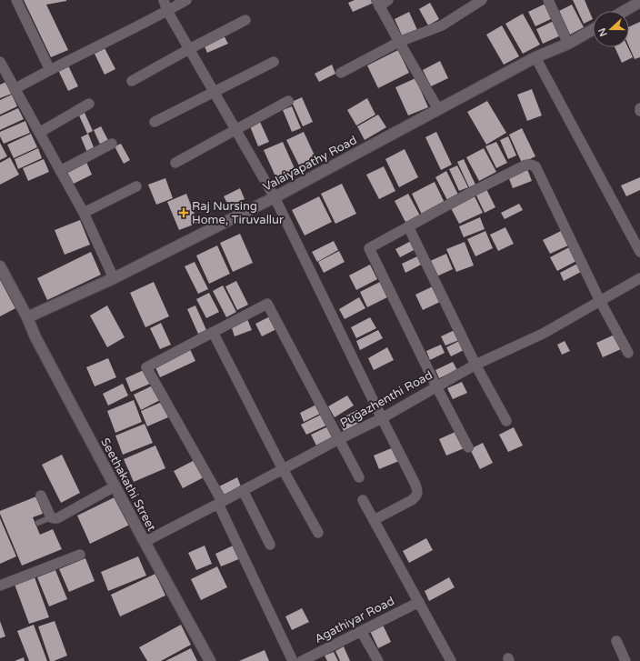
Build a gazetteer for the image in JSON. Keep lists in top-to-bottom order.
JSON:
{
  "streets": {
    "main road": ["Valaiyapathy Road", "Seethakathi Street"],
    "street": ["Pugazhenthi Road", "Agathiyar Road"]
  },
  "crossings": [
    ["Valaiyapathy Road", "Seethakathi Street"],
    ["Pugazhenthi Road", "Seethakathi Street"]
  ],
  "places": {
    "health": ["Raj Nursing Home, Tiruvallur"]
  },
  "north": "left"
}
